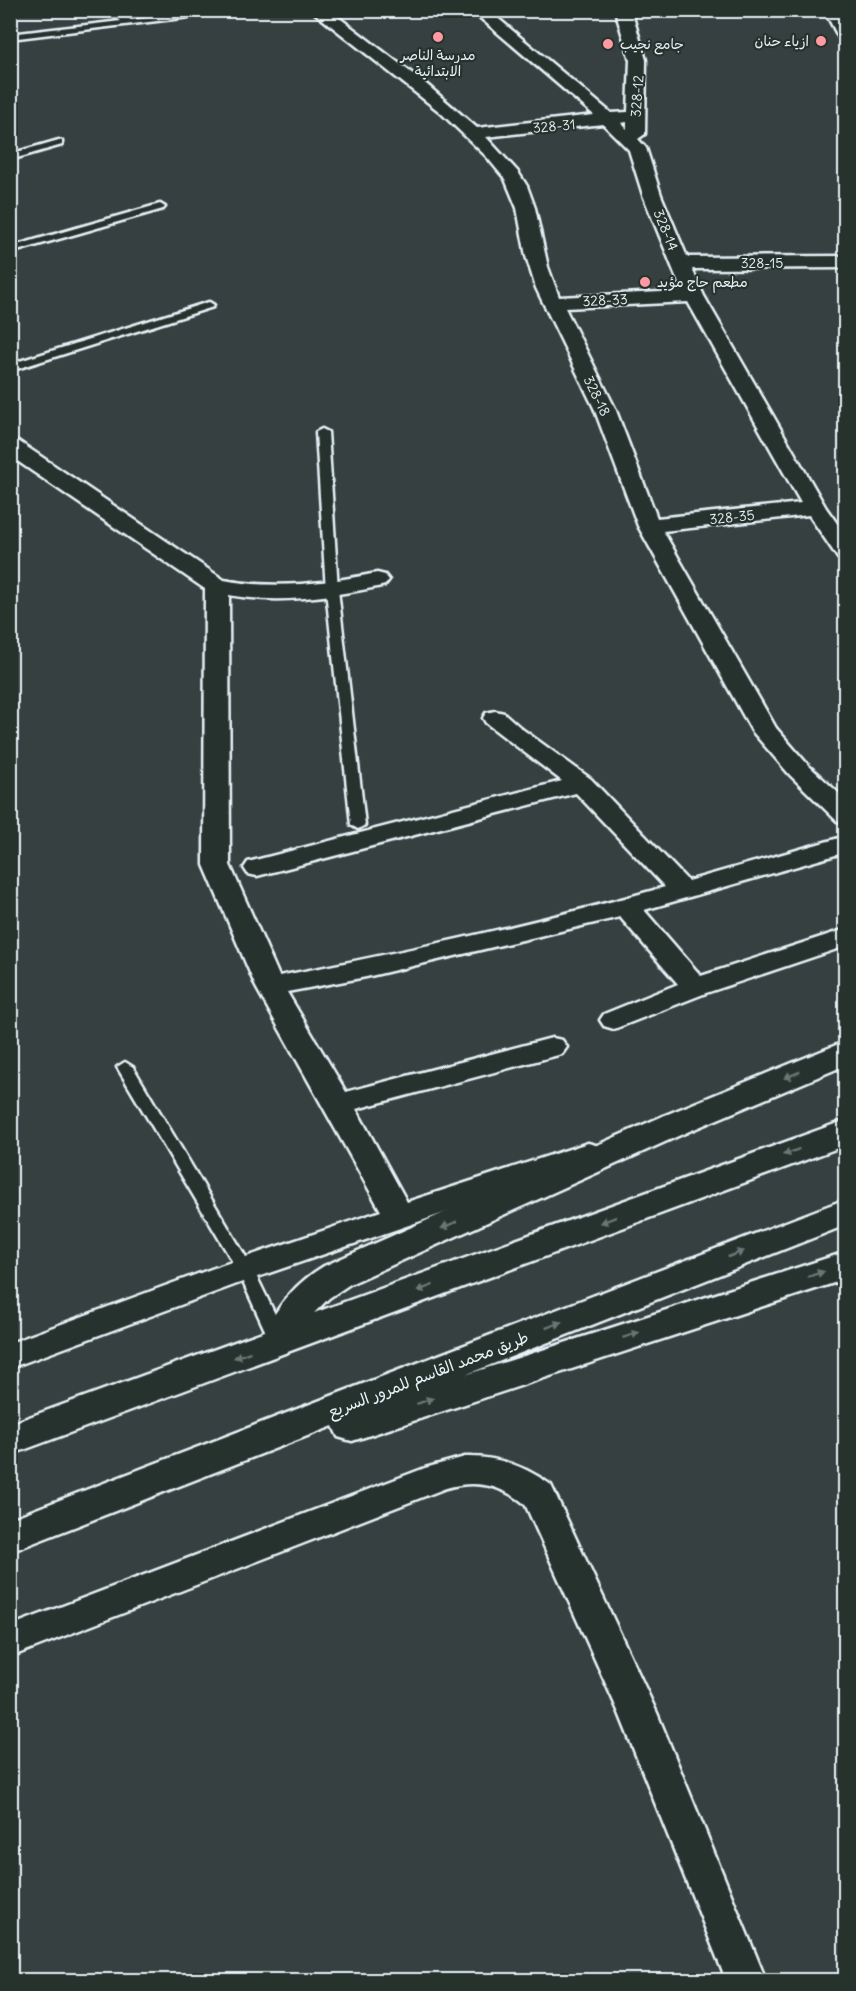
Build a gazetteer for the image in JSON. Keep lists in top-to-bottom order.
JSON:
{
  "streets": {
    "main road": ["طريق محمد القاسم للمرور السريع"],
    "street": [
      "328-12",
      "328-31",
      "328-14",
      "328-15",
      "328-33",
      "328-18",
      "328-35"
    ]
  },
  "crossings": [
    ["328-12", "328-31"],
    ["328-12", "328-14"],
    ["328-31", "328-14"],
    ["328-31", "328-18"],
    ["328-14", "328-15"],
    ["328-14", "328-33"],
    ["328-14", "328-35"],
    ["328-33", "328-18"],
    ["328-18", "328-35"]
  ],
  "places": [
    "مدرسة الناصر الابتدائية",
    "ازياء حنان",
    "جامع نجيب",
    "مطعم حاج مؤيد"
  ]
}
